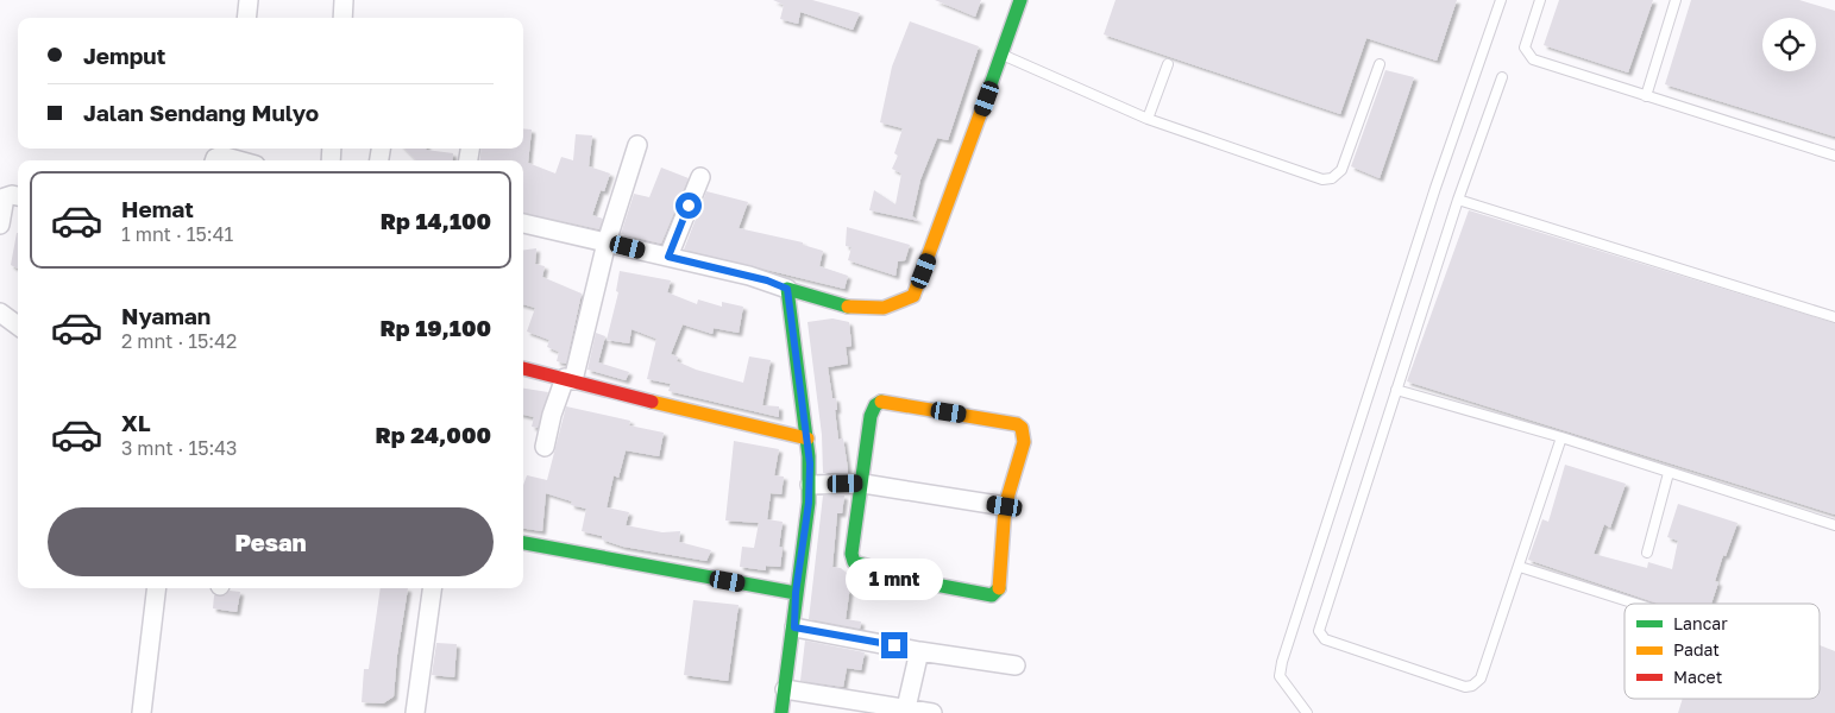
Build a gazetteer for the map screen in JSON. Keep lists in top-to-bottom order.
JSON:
{
  "legend": ["Lancar", "Padat", "Macet"],
  "page": {
    "banner": ["Jemput", "Jalan Sendang Mulyo"],
    "list": [
      {
        "name": "Hemat",
        "note": "1 mnt · 15:41",
        "value": "Rp 14,100"
      },
      {
        "name": "Nyaman",
        "note": "2 mnt · 15:42",
        "value": "Rp 19,100"
      },
      {
        "name": "XL",
        "note": "3 mnt · 15:43",
        "value": "Rp 24,000"
      }
    ],
    "buttons": "Pesan",
    "bubble": "1 mnt"
  }
}
